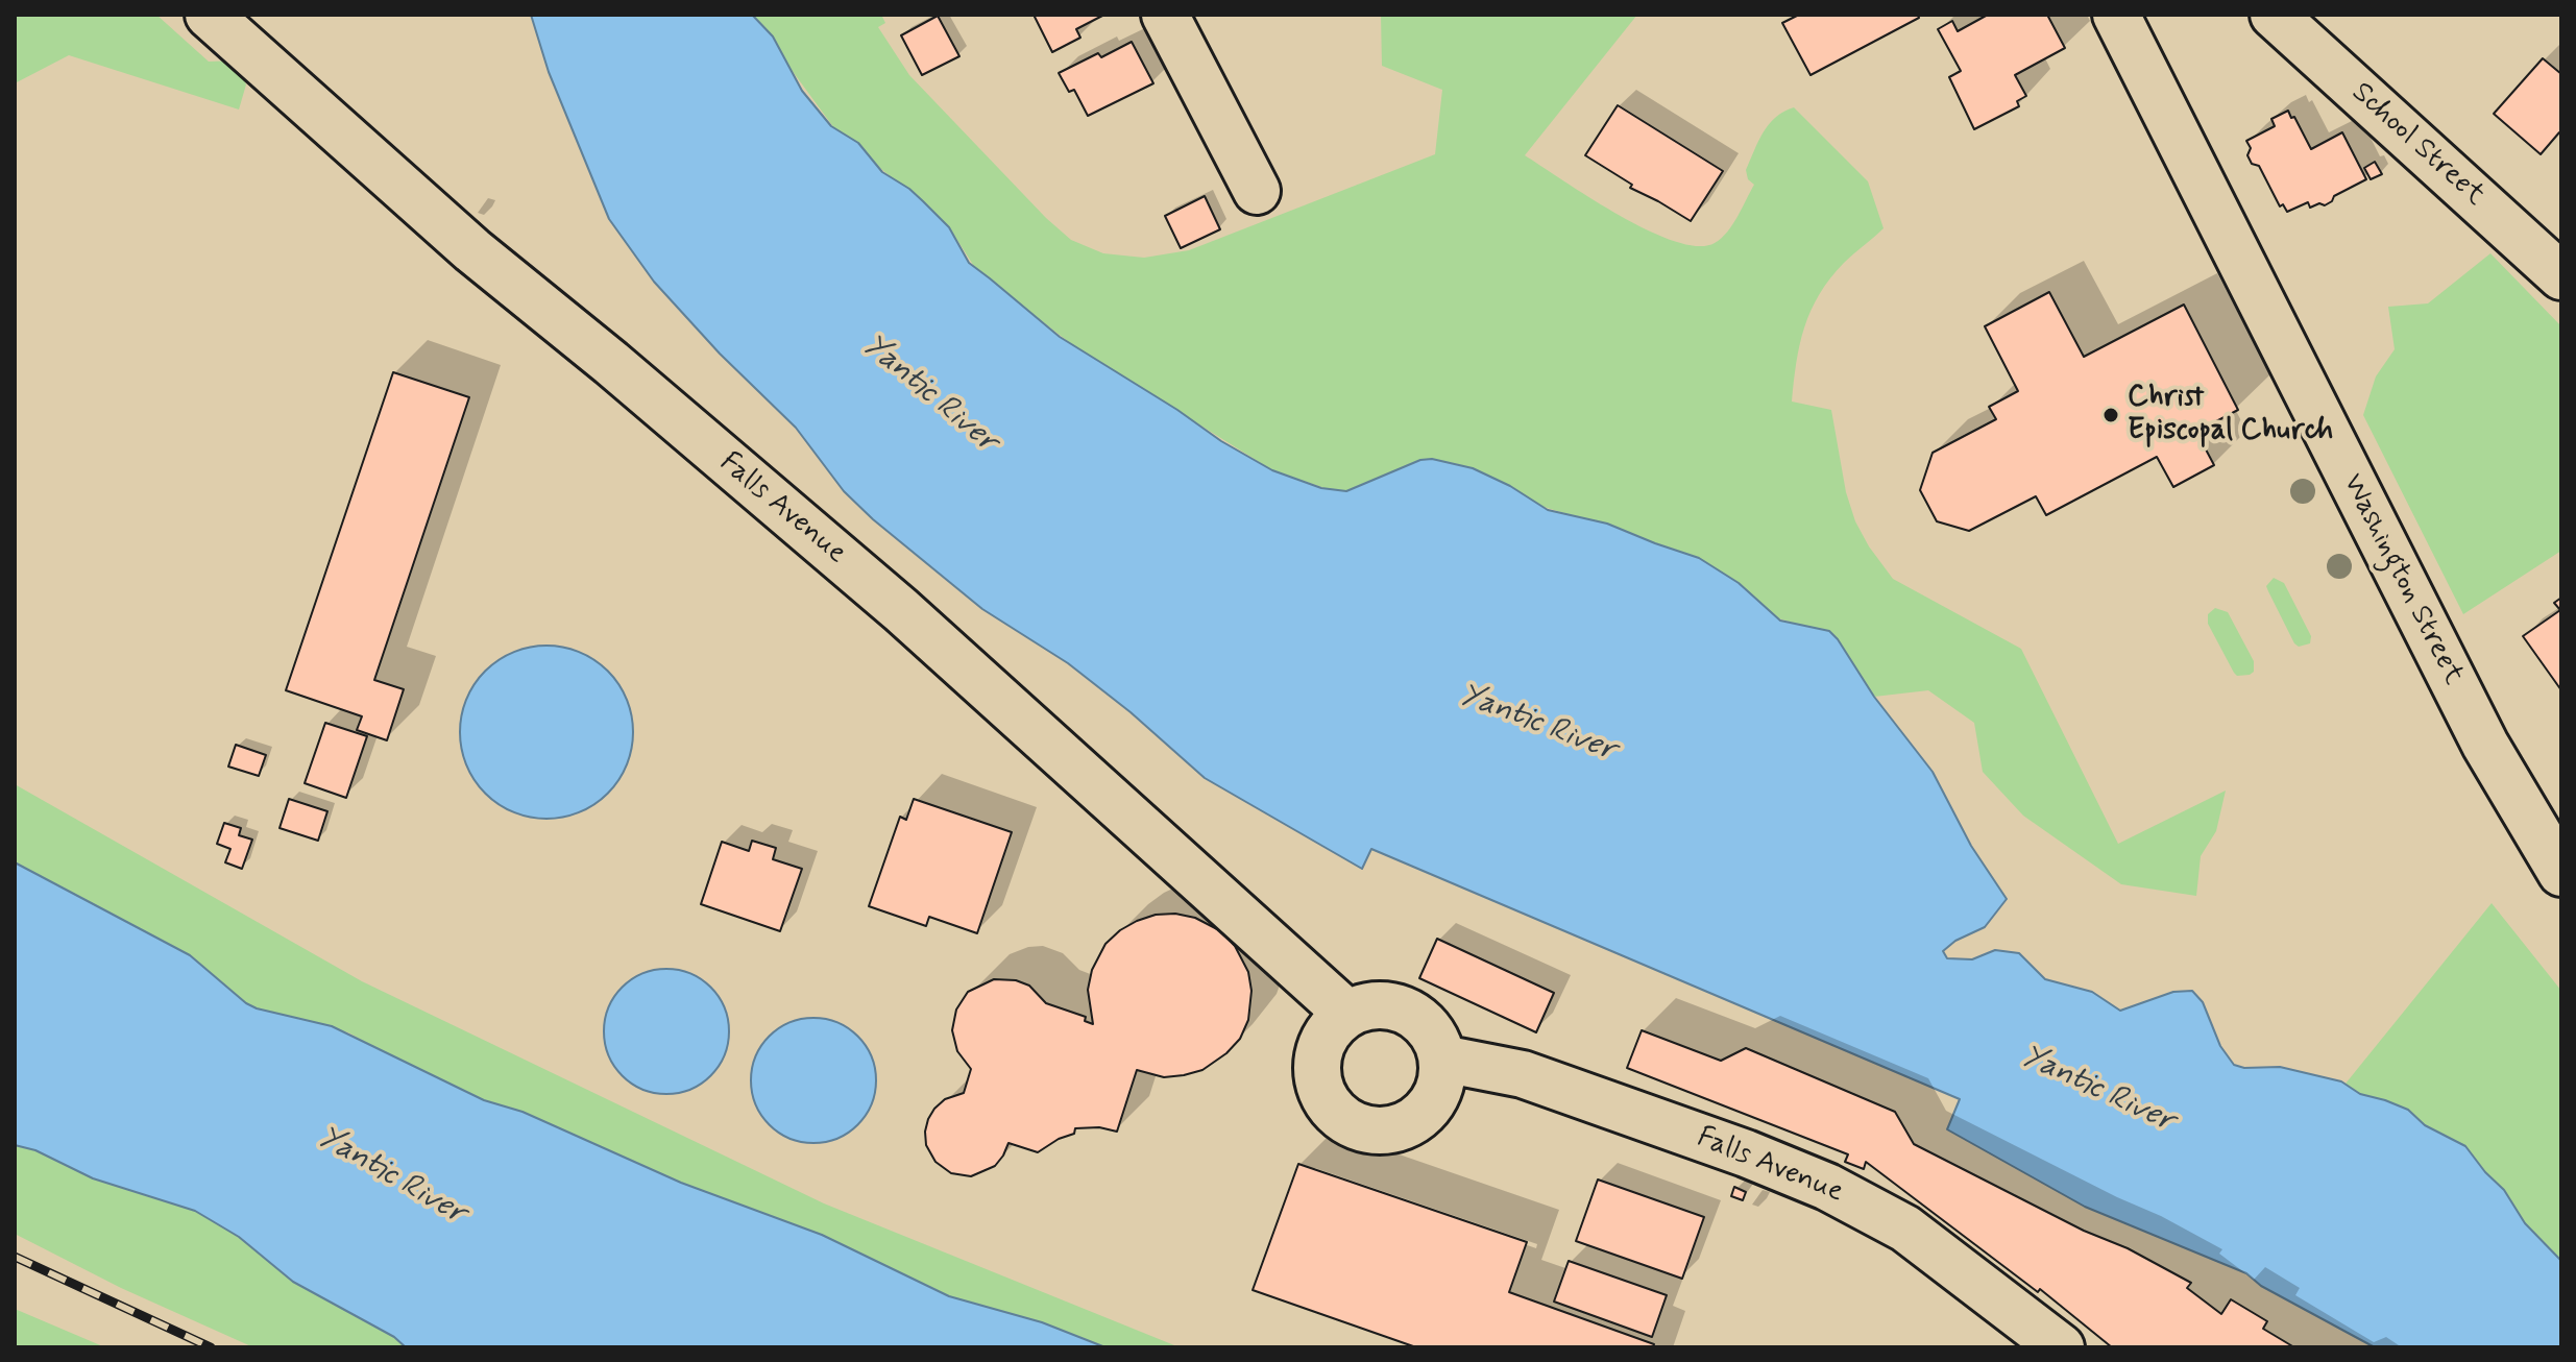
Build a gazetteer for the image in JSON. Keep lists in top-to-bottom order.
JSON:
{
  "streets": {
    "main road": ["School Street", "Falls Avenue", "Washington Street"]
  },
  "water": ["Yantic River"],
  "places": ["Christ Episcopal Church"]
}
